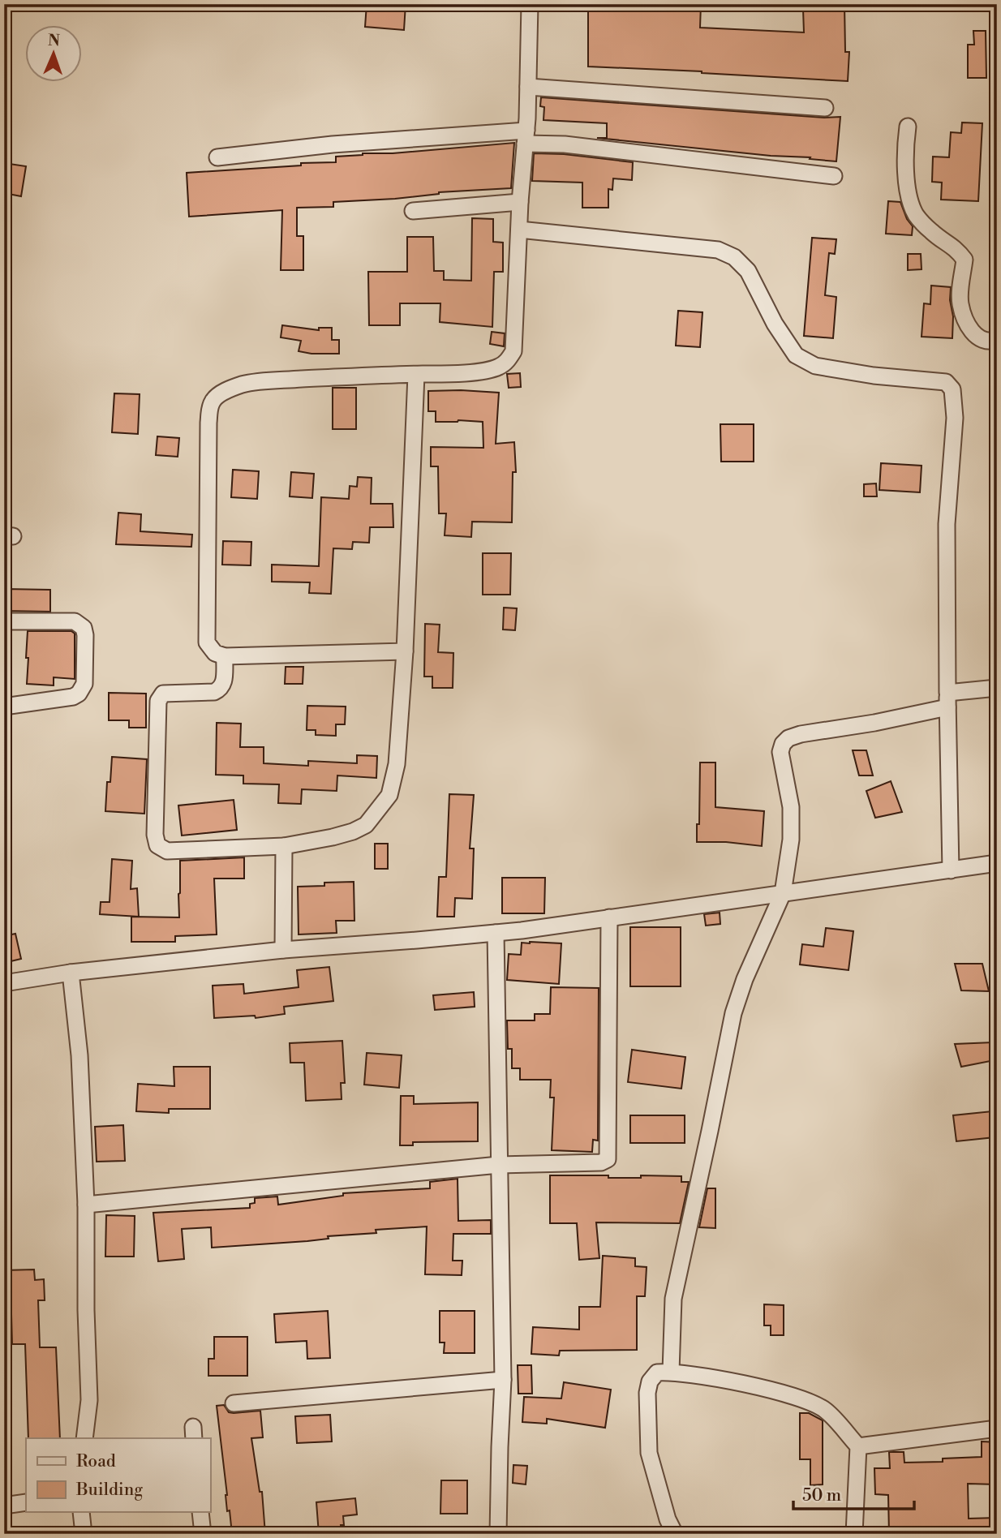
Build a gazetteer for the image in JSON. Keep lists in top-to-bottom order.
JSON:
{
  "legend": ["Road", "Building"],
  "scale_bar": "50 m",
  "north": "top"
}
